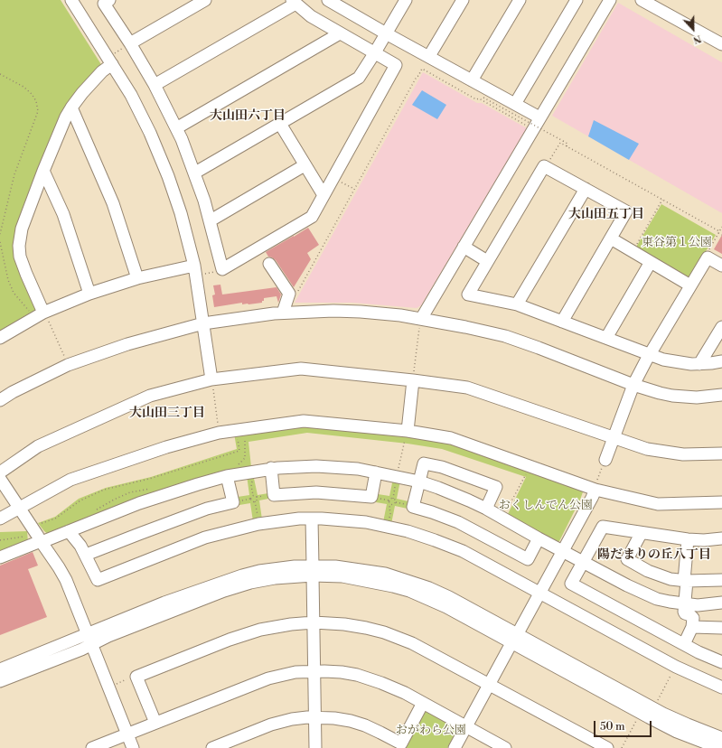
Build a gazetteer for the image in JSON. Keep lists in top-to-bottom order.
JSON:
{
  "districts": [
    "大山田六丁目",
    "大山田五丁目",
    "大山田三丁目",
    "陽だまりの丘八丁目"
  ],
  "parks": ["東谷第１公園", "おくしんでん公園", "おがわら公園"],
  "scale_bar": "50 m",
  "north": "bottom"
}
